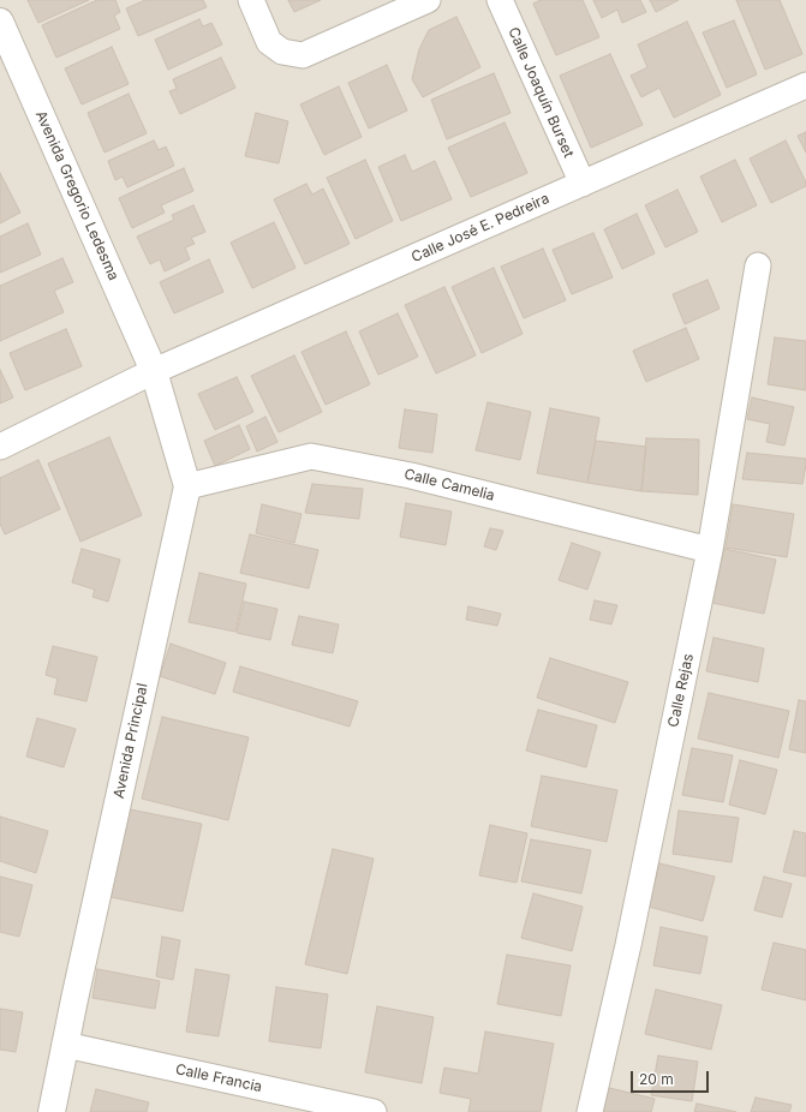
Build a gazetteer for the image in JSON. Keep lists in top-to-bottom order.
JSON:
{
  "streets": {
    "street": [
      "Calle Joaquín Burset",
      "Avenida Gregorio Ledesma",
      "Calle José E. Pedreira",
      "Calle Camelia",
      "Calle Rejas",
      "Avenida Principal",
      "Calle Francia"
    ]
  },
  "crossings": [
    ["Calle Joaquín Burset", "Calle José E. Pedreira"],
    ["Avenida Gregorio Ledesma", "Calle José E. Pedreira"],
    ["Avenida Gregorio Ledesma", "Avenida Principal"],
    ["Calle José E. Pedreira", "Avenida Principal"],
    ["Calle Camelia", "Calle Rejas"],
    ["Calle Camelia", "Avenida Principal"],
    ["Avenida Principal", "Calle Francia"]
  ],
  "scale_bar": "20 m"
}
